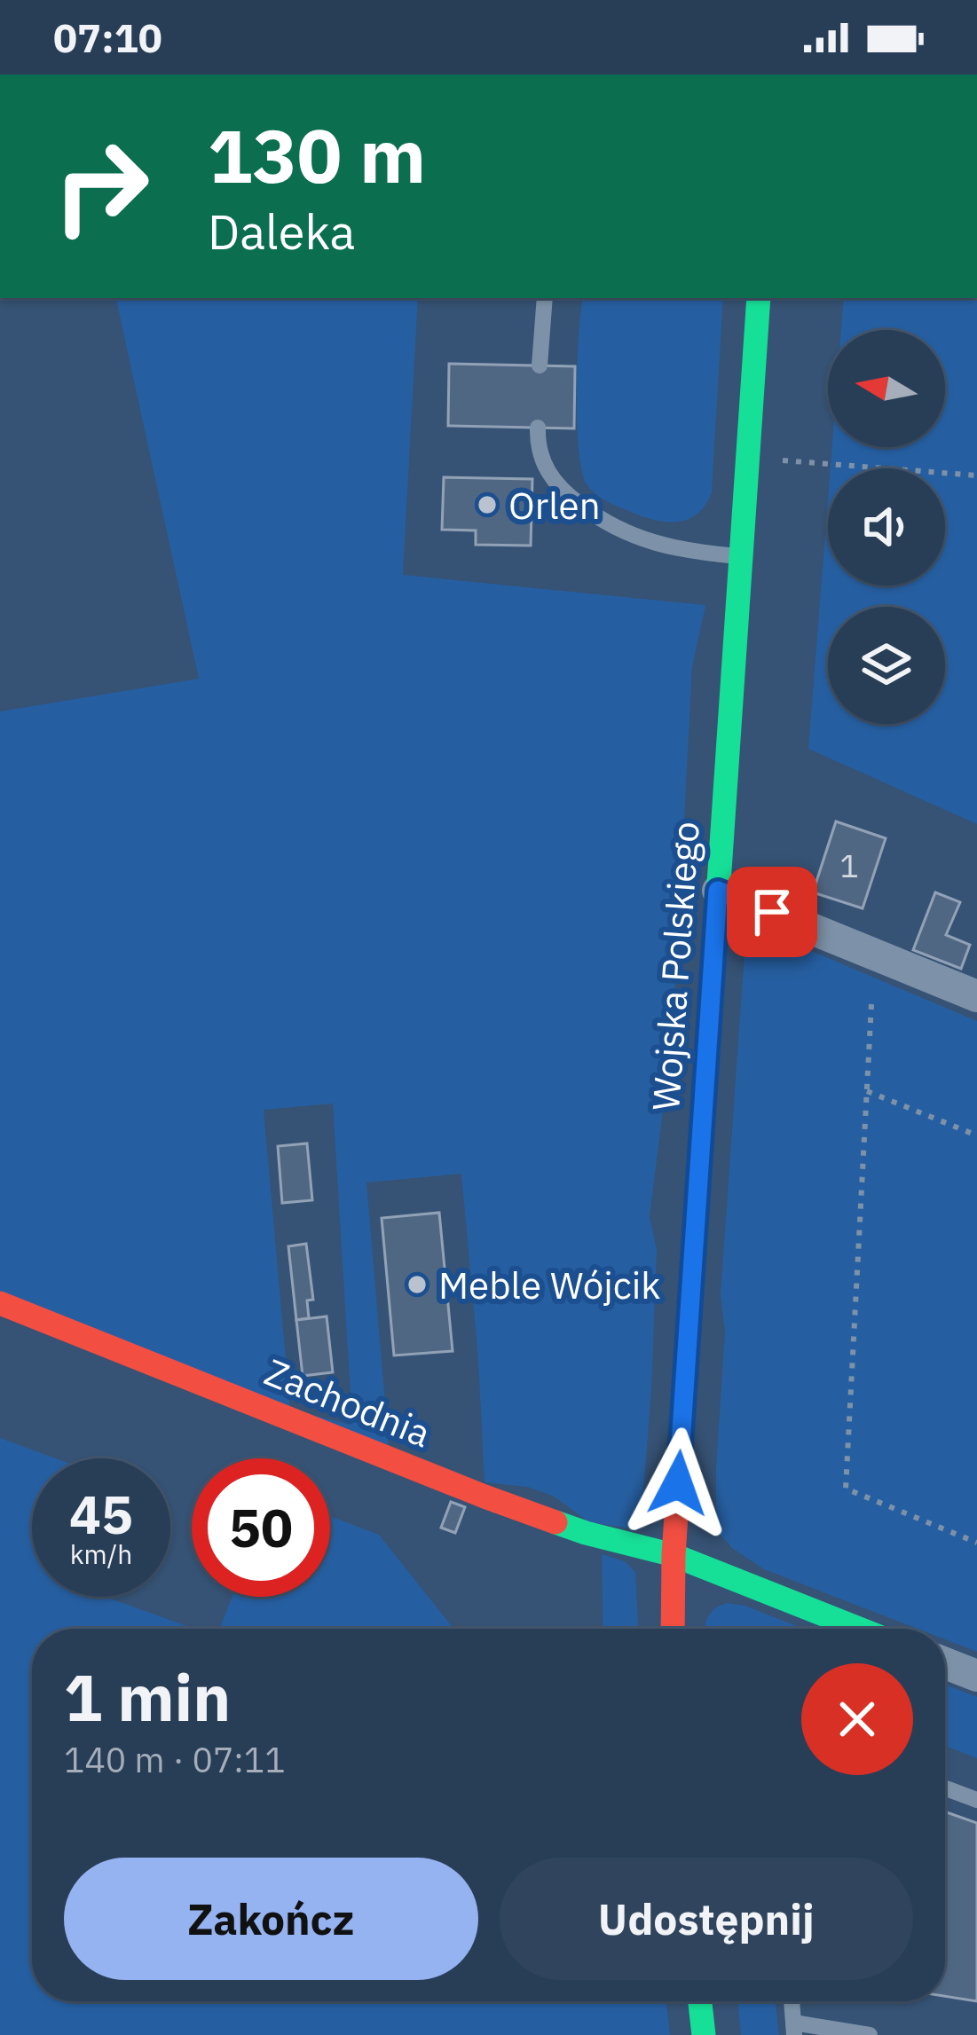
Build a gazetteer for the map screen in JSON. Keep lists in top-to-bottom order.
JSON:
{
  "streets": {
    "main road": ["Wojska Polskiego", "Zachodnia"]
  },
  "crossings": [
    ["Wojska Polskiego", "Zachodnia"]
  ],
  "places": ["Orlen", "Meble Wójcik"],
  "house_numbers": ["1"],
  "north": "left",
  "page": {
    "status": "07:10",
    "turn": ["130 m", "Daleka"],
    "speed": "45 km/h",
    "limit": "50",
    "heading": ["1 min", "140 m · 07:11"],
    "buttons": ["Zakończ", "Udostępnij"]
  }
}
